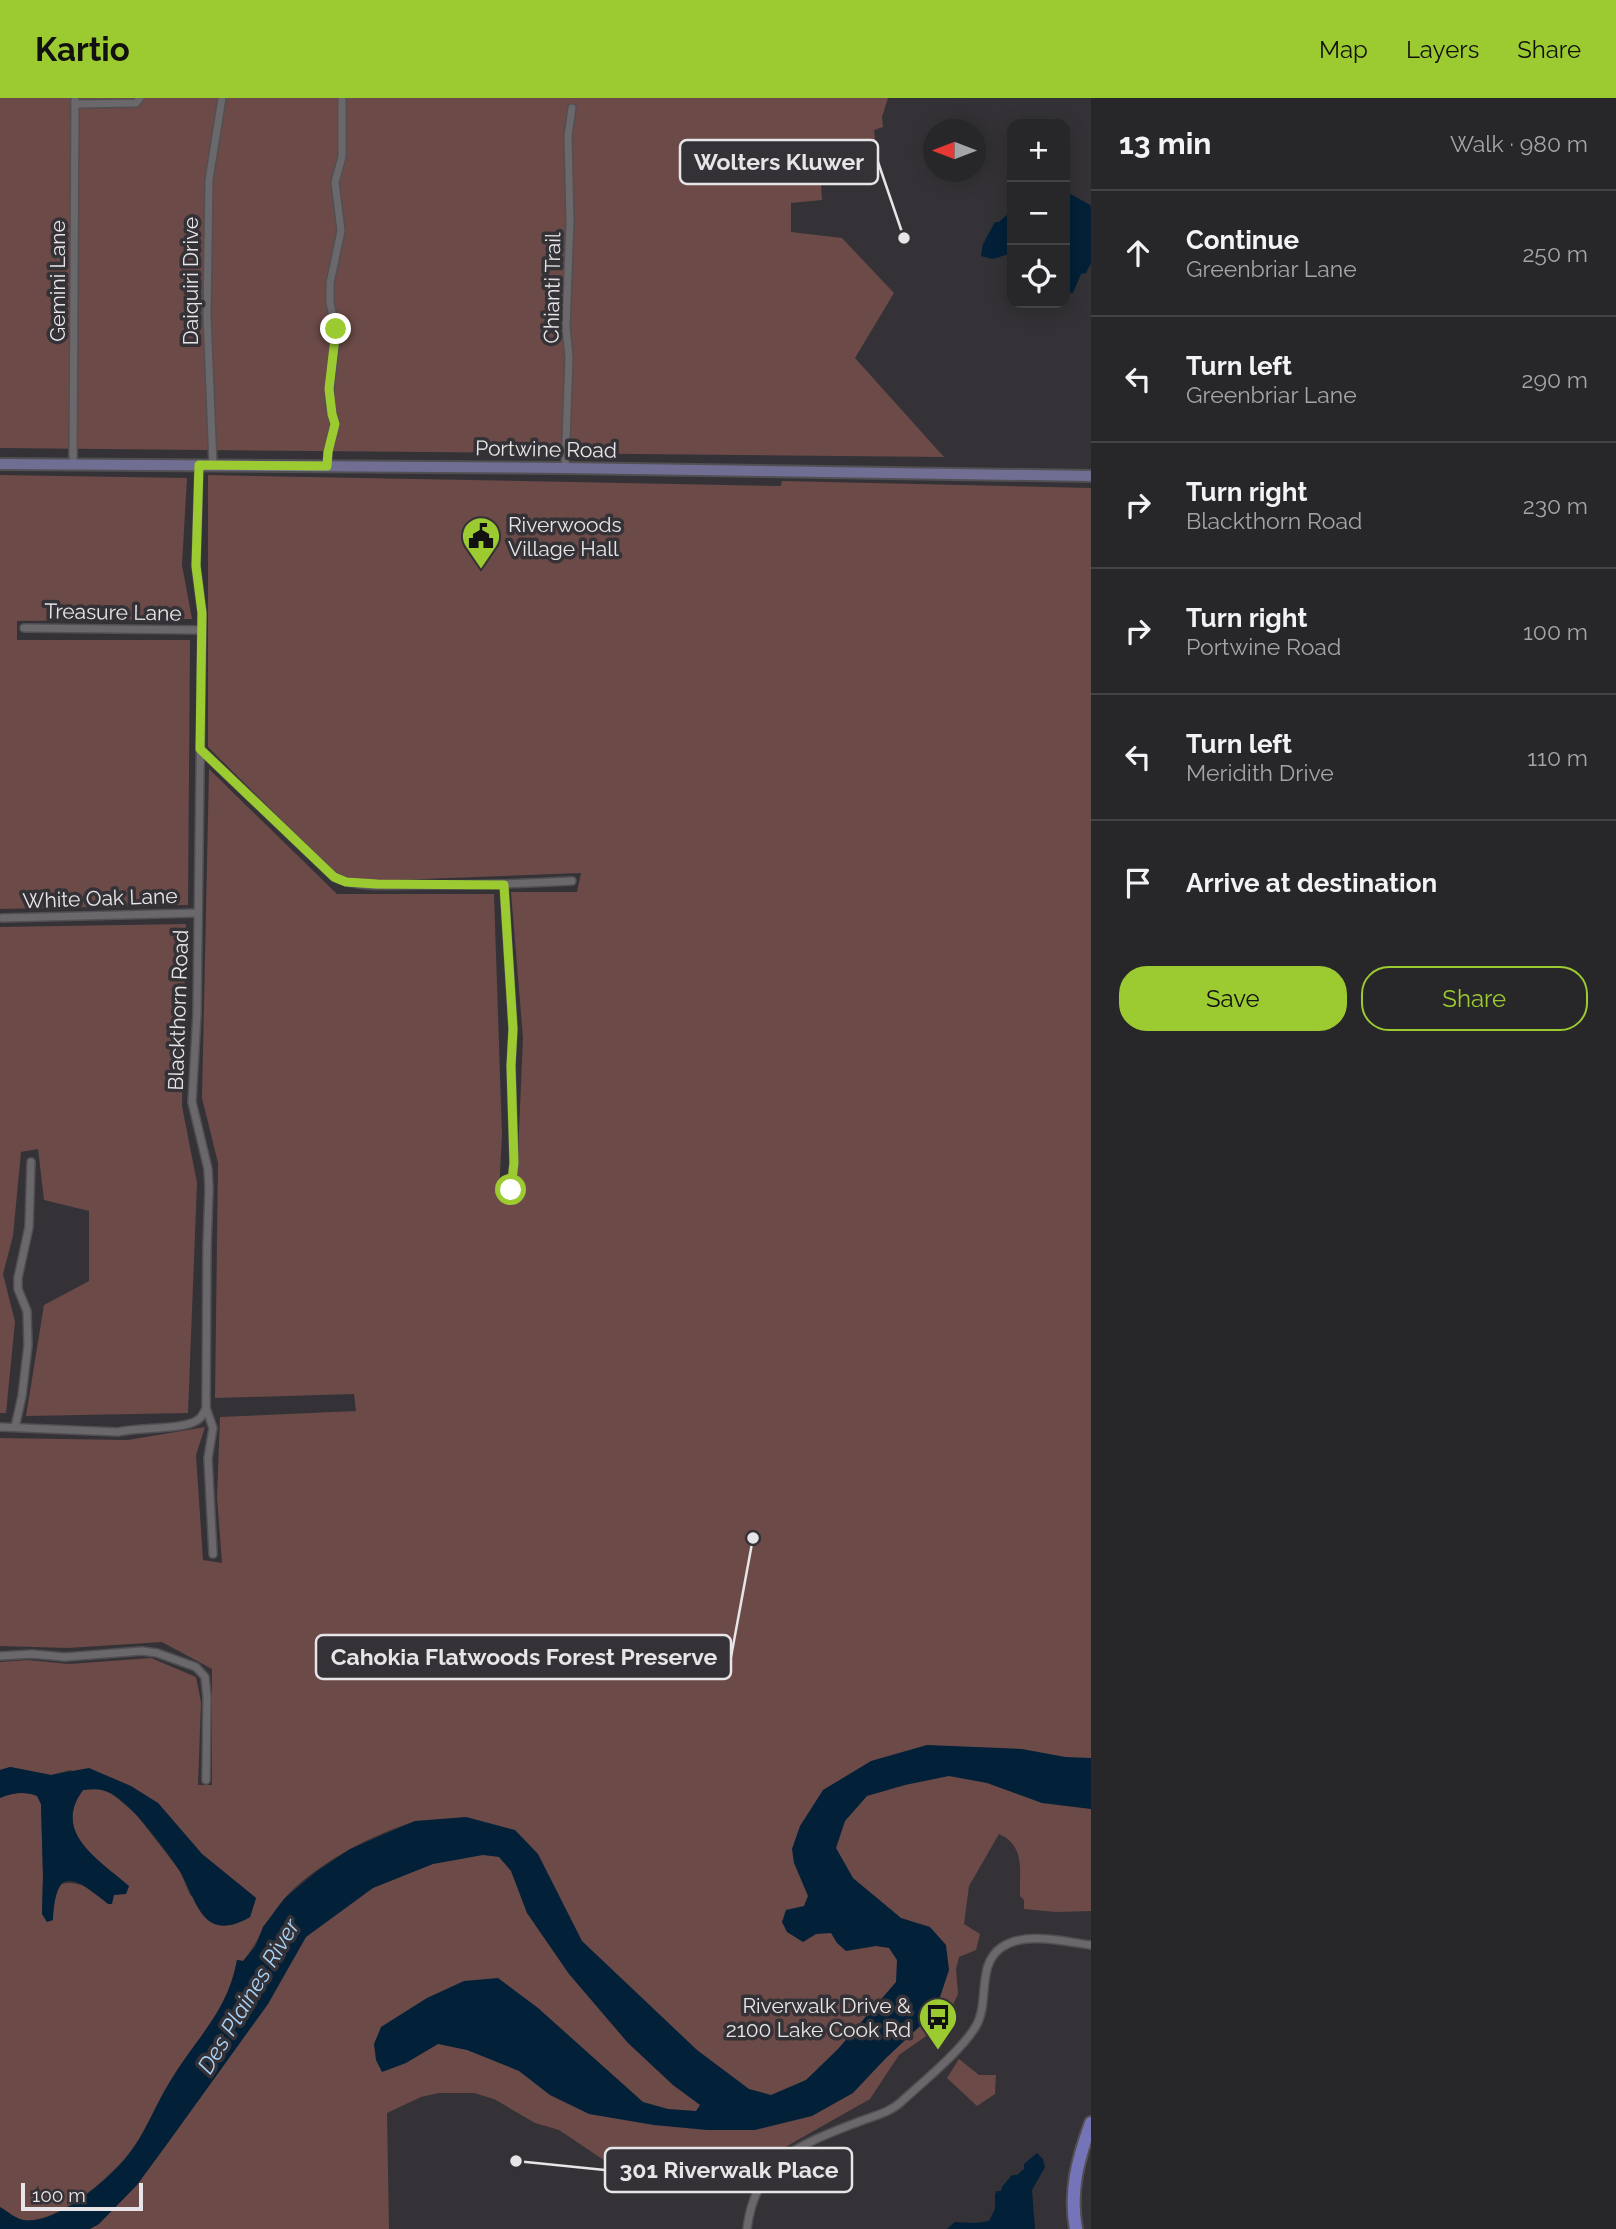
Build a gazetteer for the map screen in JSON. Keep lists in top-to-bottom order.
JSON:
{
  "streets": {
    "street": [
      "Gemini Lane",
      "Daiquiri Drive",
      "Chianti Trail",
      "Portwine Road",
      "Treasure Lane",
      "White Oak Lane",
      "Blackthorn Road"
    ]
  },
  "crossings": [
    ["Gemini Lane", "Portwine Road"],
    ["Daiquiri Drive", "Portwine Road"],
    ["Chianti Trail", "Portwine Road"],
    ["Portwine Road", "Blackthorn Road"],
    ["Treasure Lane", "Blackthorn Road"],
    ["White Oak Lane", "Blackthorn Road"]
  ],
  "water": ["Des Plaines River"],
  "places": {
    "other": ["Wolters Kluwer", "Cahokia Flatwoods Forest Preserve", "301 Riverwalk Place"],
    "public building": ["Riverwoods Village Hall"],
    "bus stop": ["Riverwalk Drive & 2100 Lake Cook Rd"]
  },
  "scale_bar": "100 m",
  "north": "left",
  "page": {
    "header": "Kartio",
    "nav": ["Map", "Layers", "Share"],
    "heading": ["13 min", "Walk · 980 m"],
    "map_buttons": ["+", "−"],
    "list": [
      ["Continue", "Greenbriar Lane", "250 m"],
      ["Turn left", "Greenbriar Lane", "290 m"],
      ["Turn right", "Blackthorn Road", "230 m"],
      ["Turn right", "Portwine Road", "100 m"],
      ["Turn left", "Meridith Drive", "110 m"],
      "Arrive at destination"
    ],
    "buttons": ["Save", "Share"],
    "scale": "100 m"
  }
}
